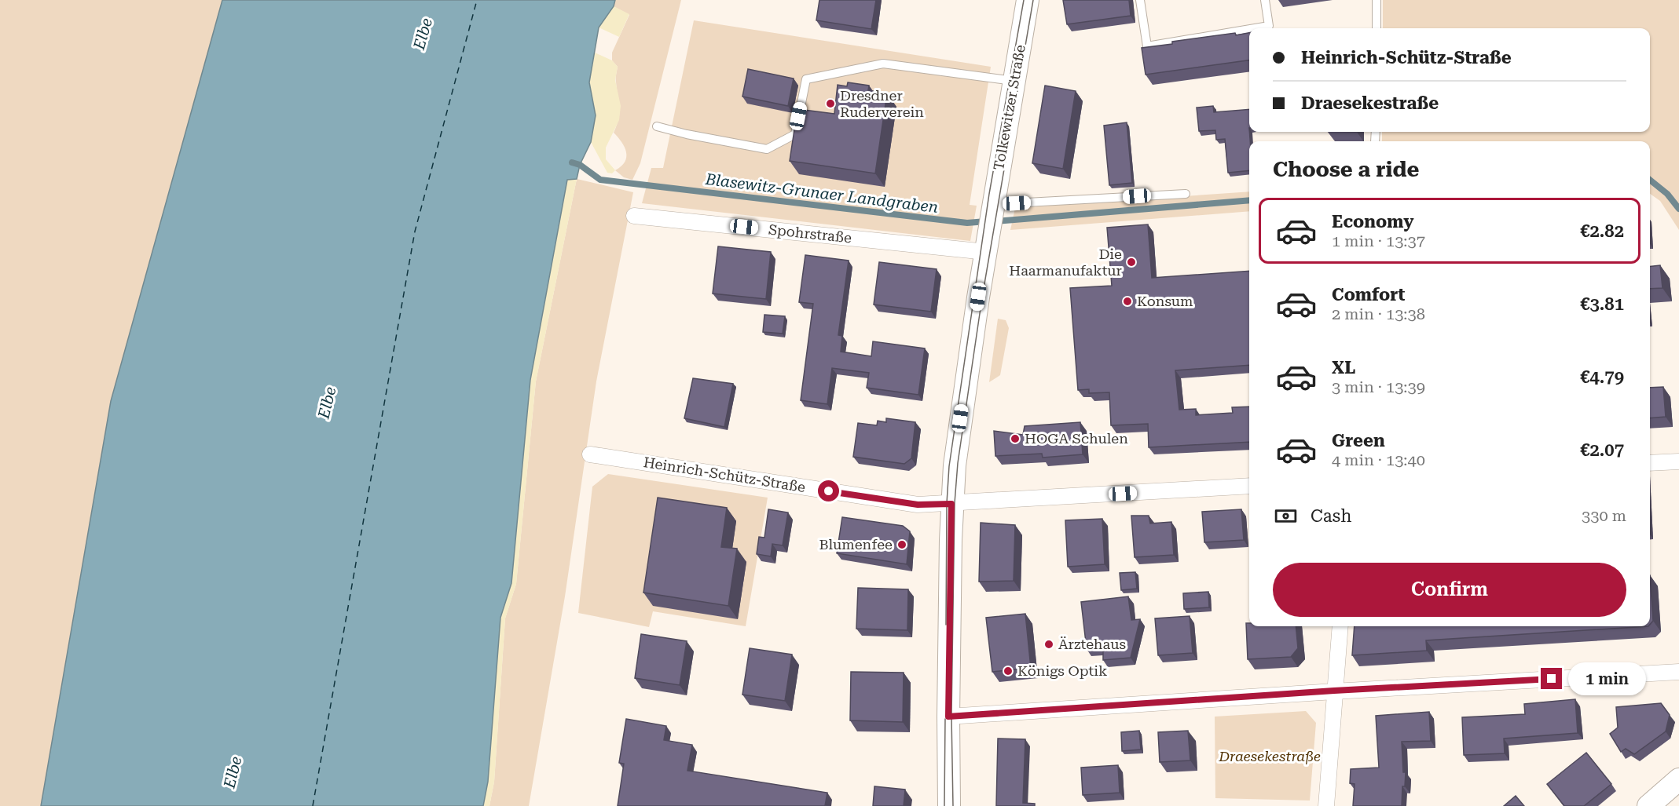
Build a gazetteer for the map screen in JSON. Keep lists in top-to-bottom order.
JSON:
{
  "streets": {
    "main road": ["Tolkewitzer Straße"],
    "street": ["Spohrstraße", "Heinrich-Schütz-Straße"]
  },
  "crossings": [
    ["Tolkewitzer Straße", "Spohrstraße"],
    ["Tolkewitzer Straße", "Heinrich-Schütz-Straße"]
  ],
  "water": ["Elbe", "Blasewitz‐Grunaer Landgraben"],
  "parks": ["Draesekestraße"],
  "places": [
    "Dresdner Ruderverein",
    "Die Haarmanufaktur",
    "Konsum",
    "HOGA Schulen",
    "Blumenfee",
    "Ärztehaus",
    "Königs Optik"
  ],
  "page": {
    "banner": ["Heinrich-Schütz-Straße", "Draesekestraße"],
    "heading": "Choose a ride",
    "list": [
      {
        "name": "Economy",
        "note": "1 min · 13:37",
        "value": "€2.82"
      },
      {
        "name": "Comfort",
        "note": "2 min · 13:38",
        "value": "€3.81"
      },
      {
        "name": "XL",
        "note": "3 min · 13:39",
        "value": "€4.79"
      },
      {
        "name": "Green",
        "note": "4 min · 13:40",
        "value": "€2.07"
      }
    ],
    "pay": ["Cash", "330 m"],
    "buttons": "Confirm",
    "bubble": "1 min"
  }
}
